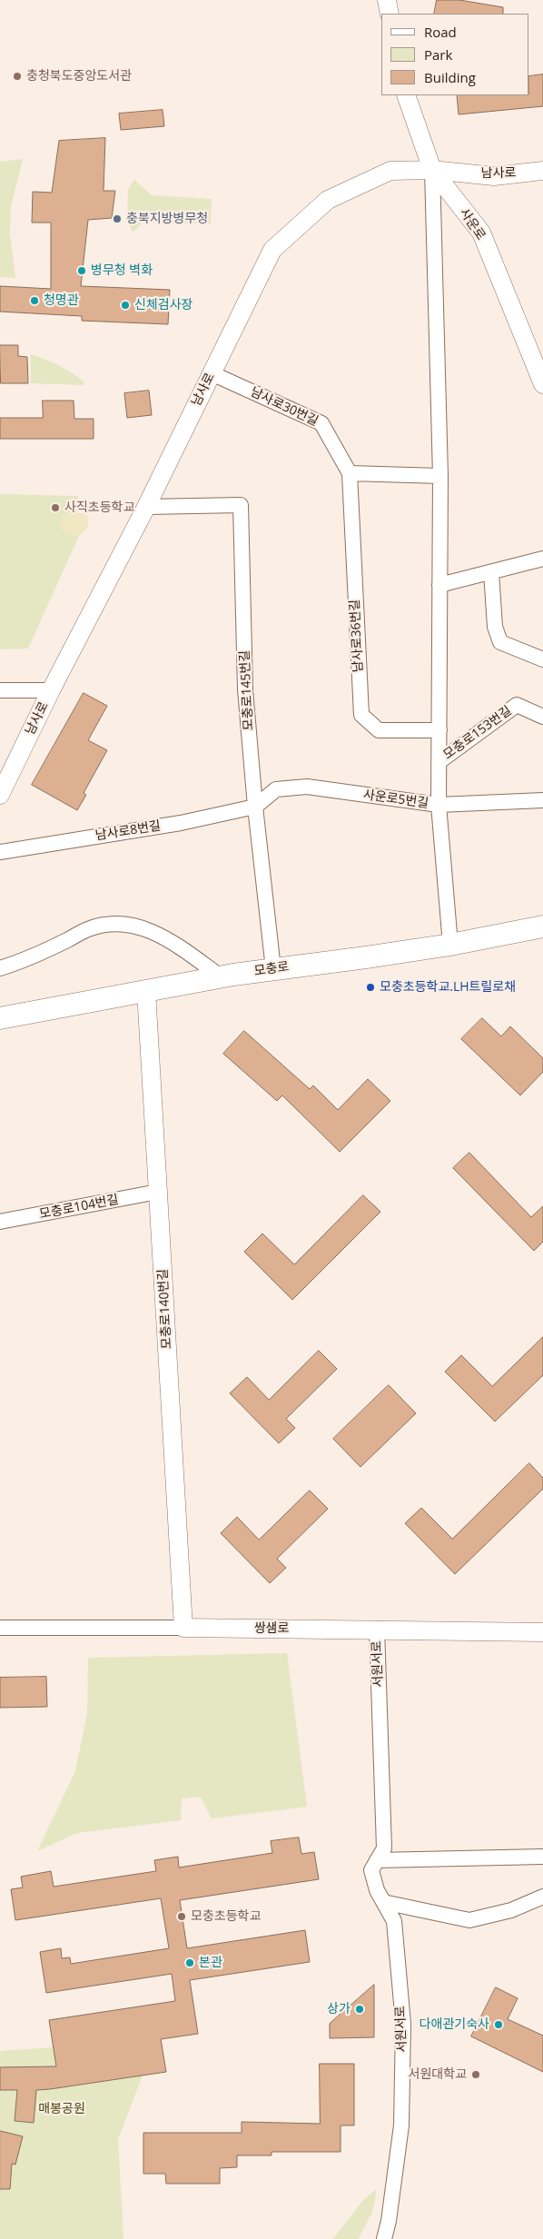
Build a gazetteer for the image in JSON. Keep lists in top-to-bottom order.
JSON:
{
  "streets": {
    "main road": ["모충로"],
    "street": [
      "남사로",
      "사운로",
      "남사로30번길",
      "남사로36번길",
      "모충로145번길",
      "모충로153번길",
      "사운로5번길",
      "남사로8번길",
      "모충로104번길",
      "모충로140번길",
      "쌍샘로",
      "서원서로"
    ]
  },
  "crossings": [
    ["남사로", "사운로"],
    ["남사로", "남사로30번길"],
    ["남사로", "모충로145번길"],
    ["남사로30번길", "남사로36번길"],
    ["모충로145번길", "사운로5번길"],
    ["모충로145번길", "남사로8번길"],
    ["모충로145번길", "모충로"],
    ["사운로5번길", "남사로8번길"],
    ["모충로", "모충로140번길"],
    ["모충로104번길", "모충로140번길"],
    ["모충로140번길", "쌍샘로"],
    ["쌍샘로", "서원서로"]
  ],
  "parks": ["매봉공원"],
  "places": [
    "충청북도중앙도서관",
    "충북지방병무청",
    "병무청 벽화",
    "청명관",
    "신체검사장",
    "사직초등학교",
    "모충초등학교.LH트릴로채",
    "모충초등학교",
    "본관",
    "상가",
    "다애관기숙사",
    "서원대학교"
  ],
  "legend": ["Road", "Park", "Building"]
}
